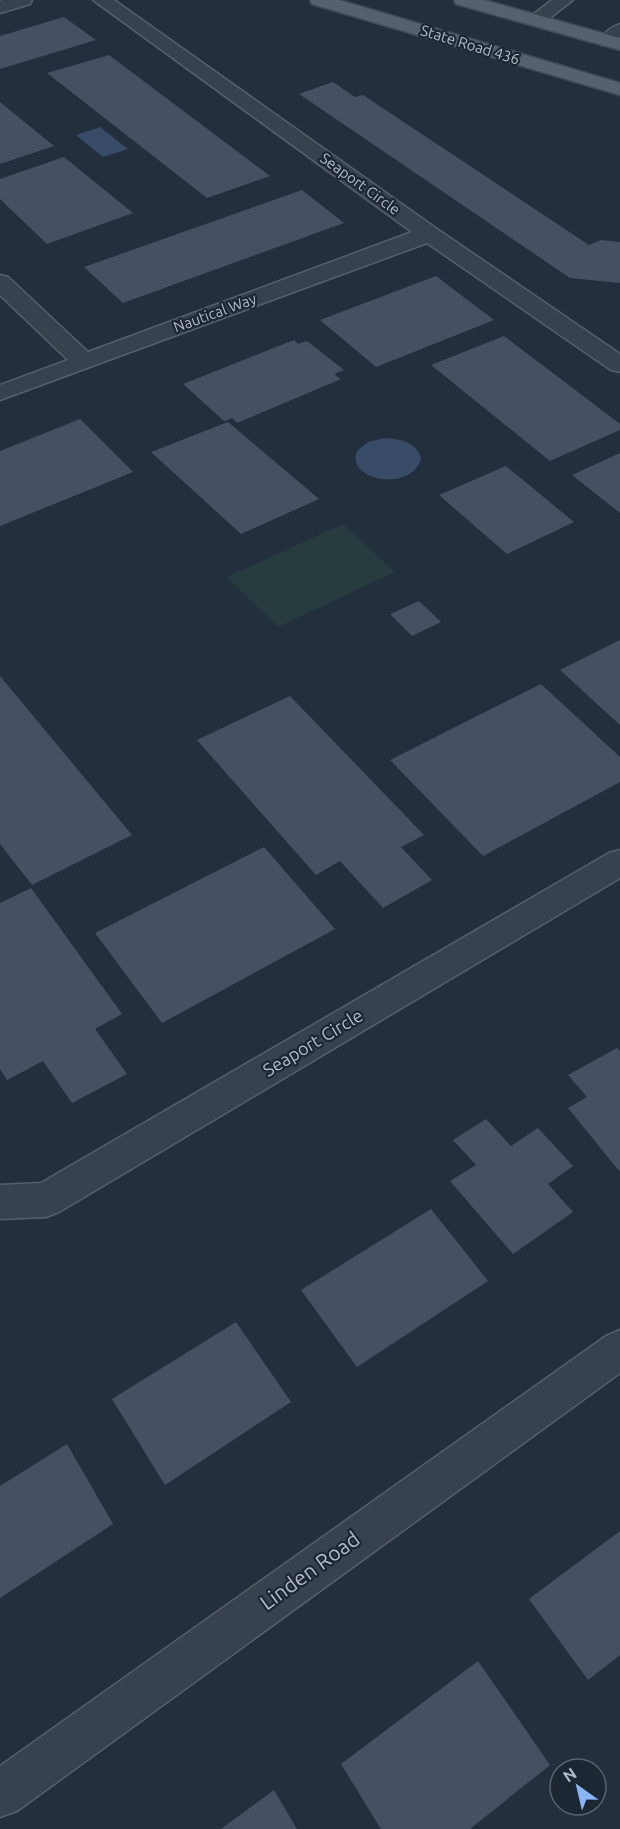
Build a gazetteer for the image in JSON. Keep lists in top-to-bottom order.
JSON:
{
  "streets": {
    "main road": ["State Road 436"],
    "street": ["Seaport Circle", "Nautical Way", "Linden Road"]
  },
  "crossings": [
    ["Seaport Circle", "Nautical Way"]
  ],
  "north": "top left"
}
